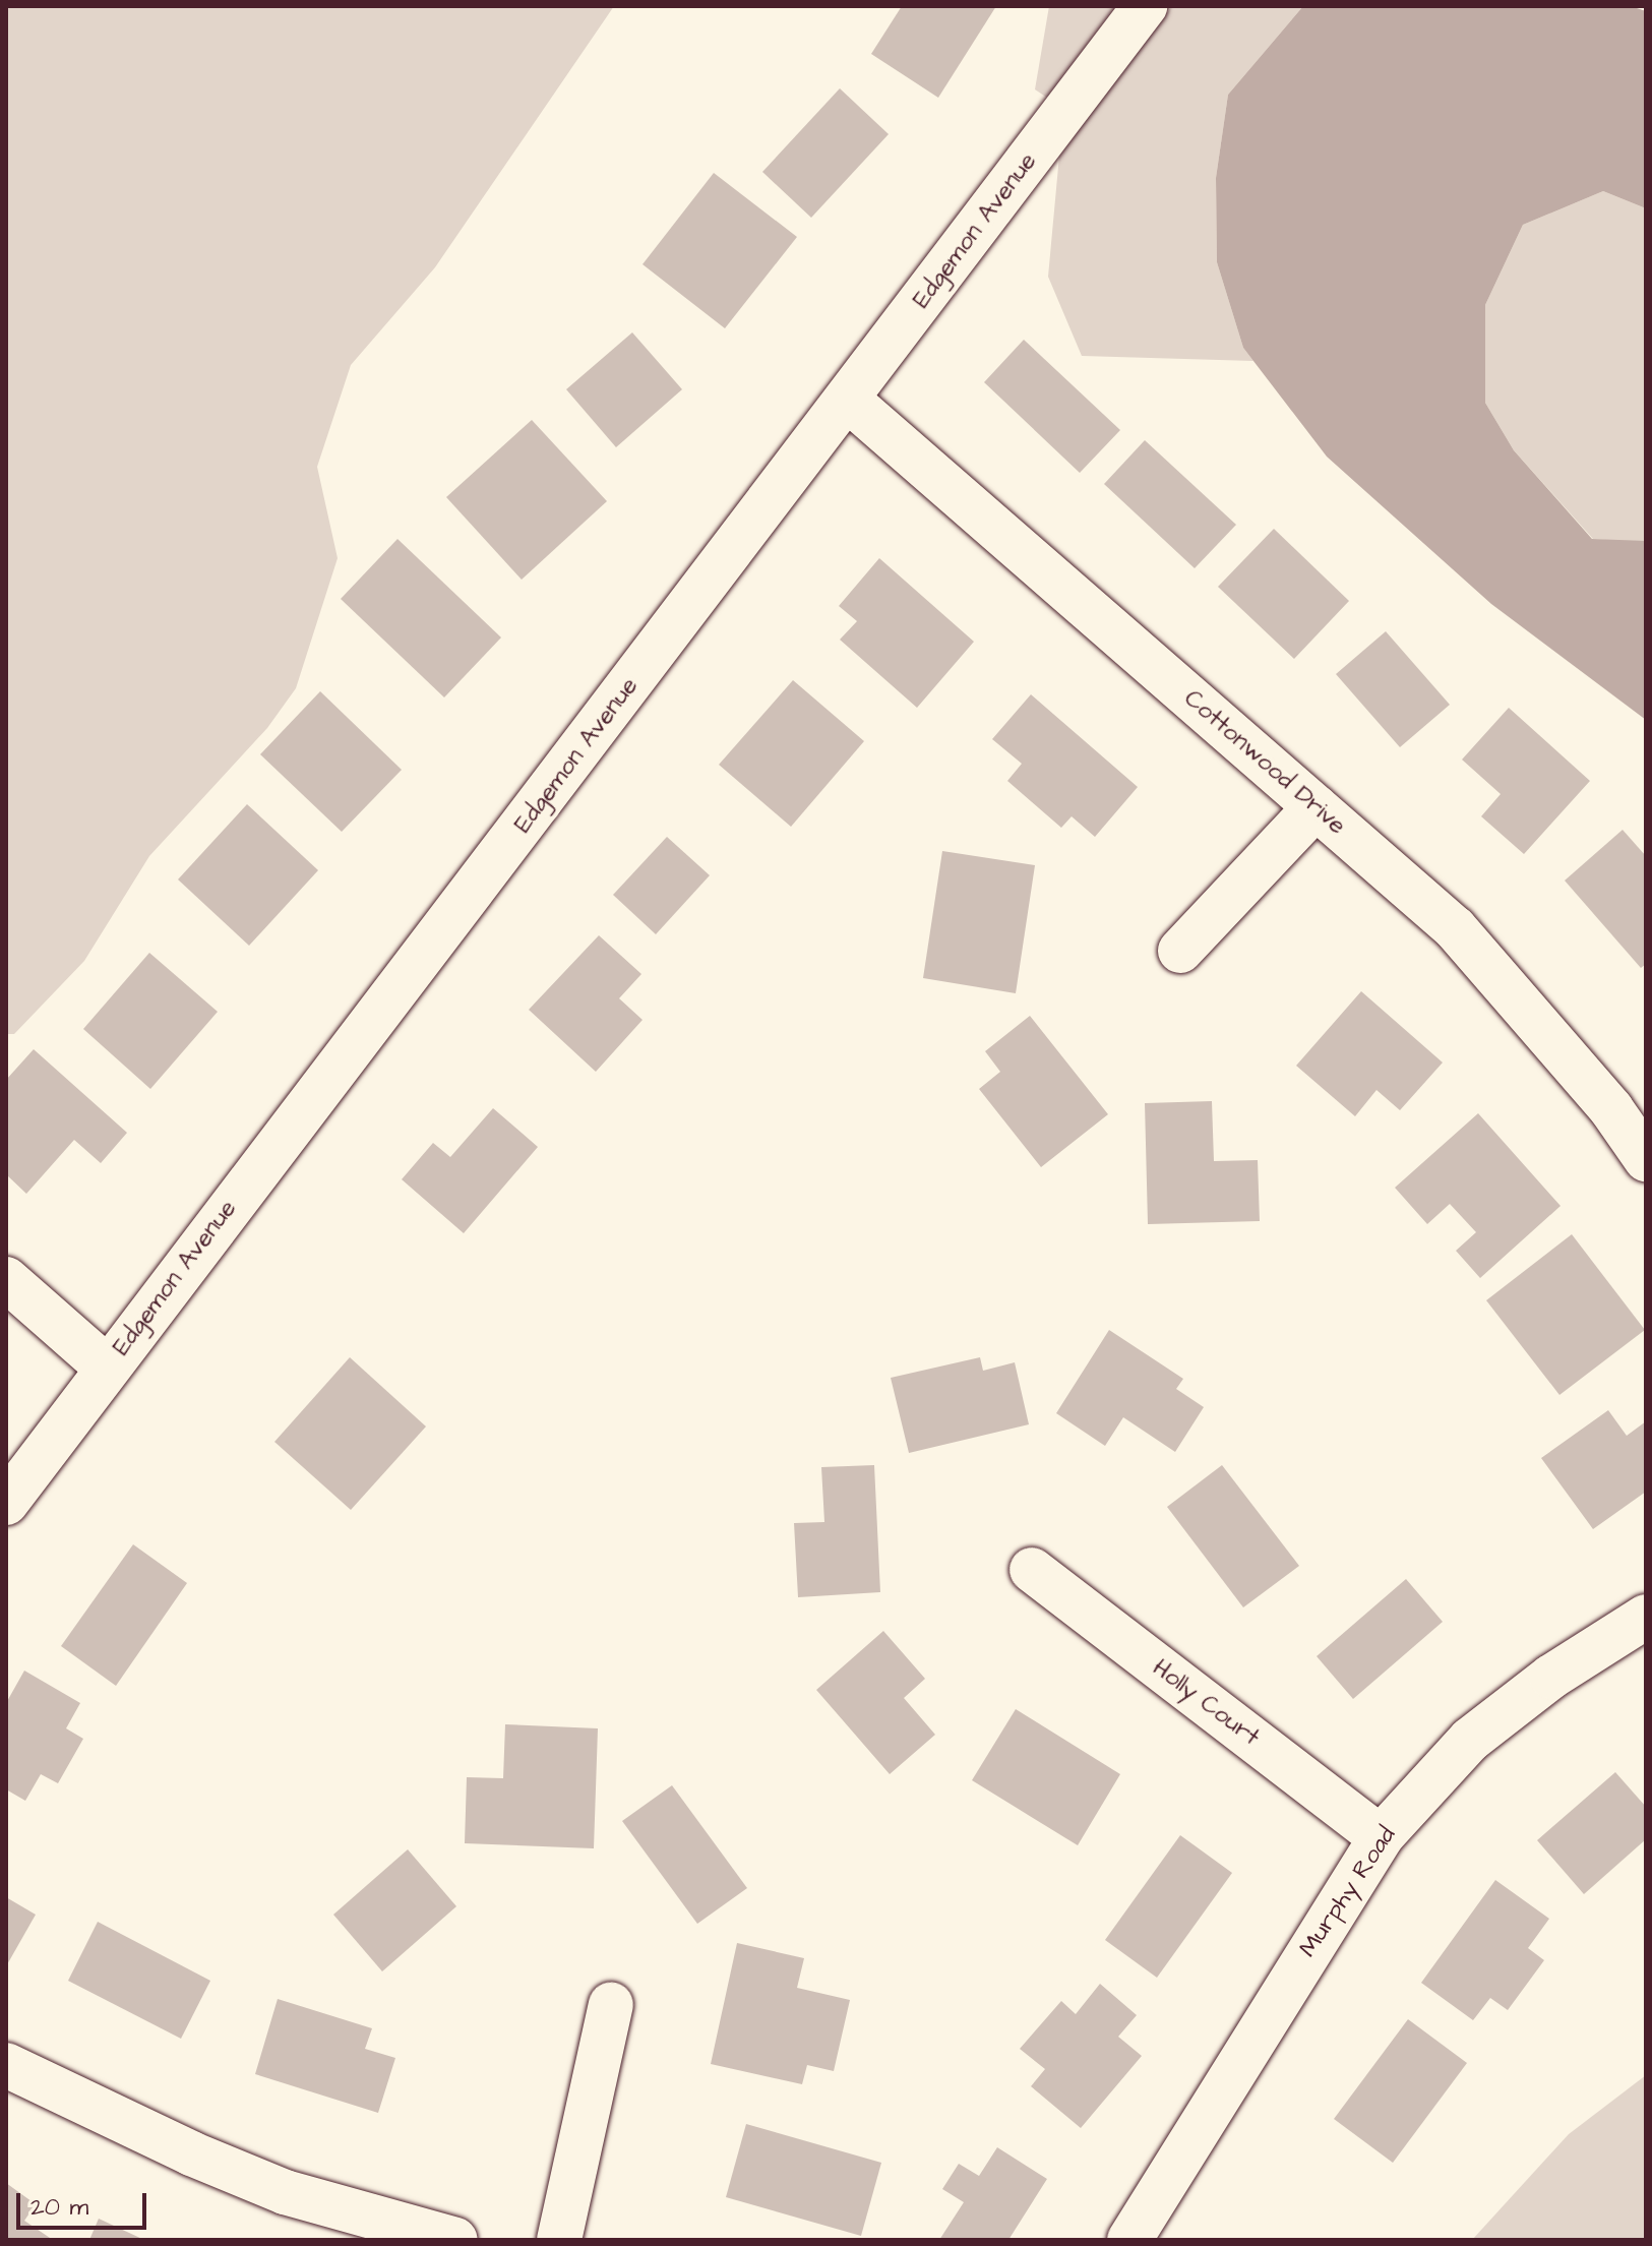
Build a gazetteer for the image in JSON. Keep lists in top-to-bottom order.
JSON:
{
  "streets": {
    "street": [
      "Edgemon Avenue",
      "Cottonwood Drive",
      "Holly Court",
      "Murphy Road"
    ]
  },
  "crossings": [
    ["Edgemon Avenue", "Cottonwood Drive"],
    ["Holly Court", "Murphy Road"]
  ],
  "scale_bar": "20 m"
}
